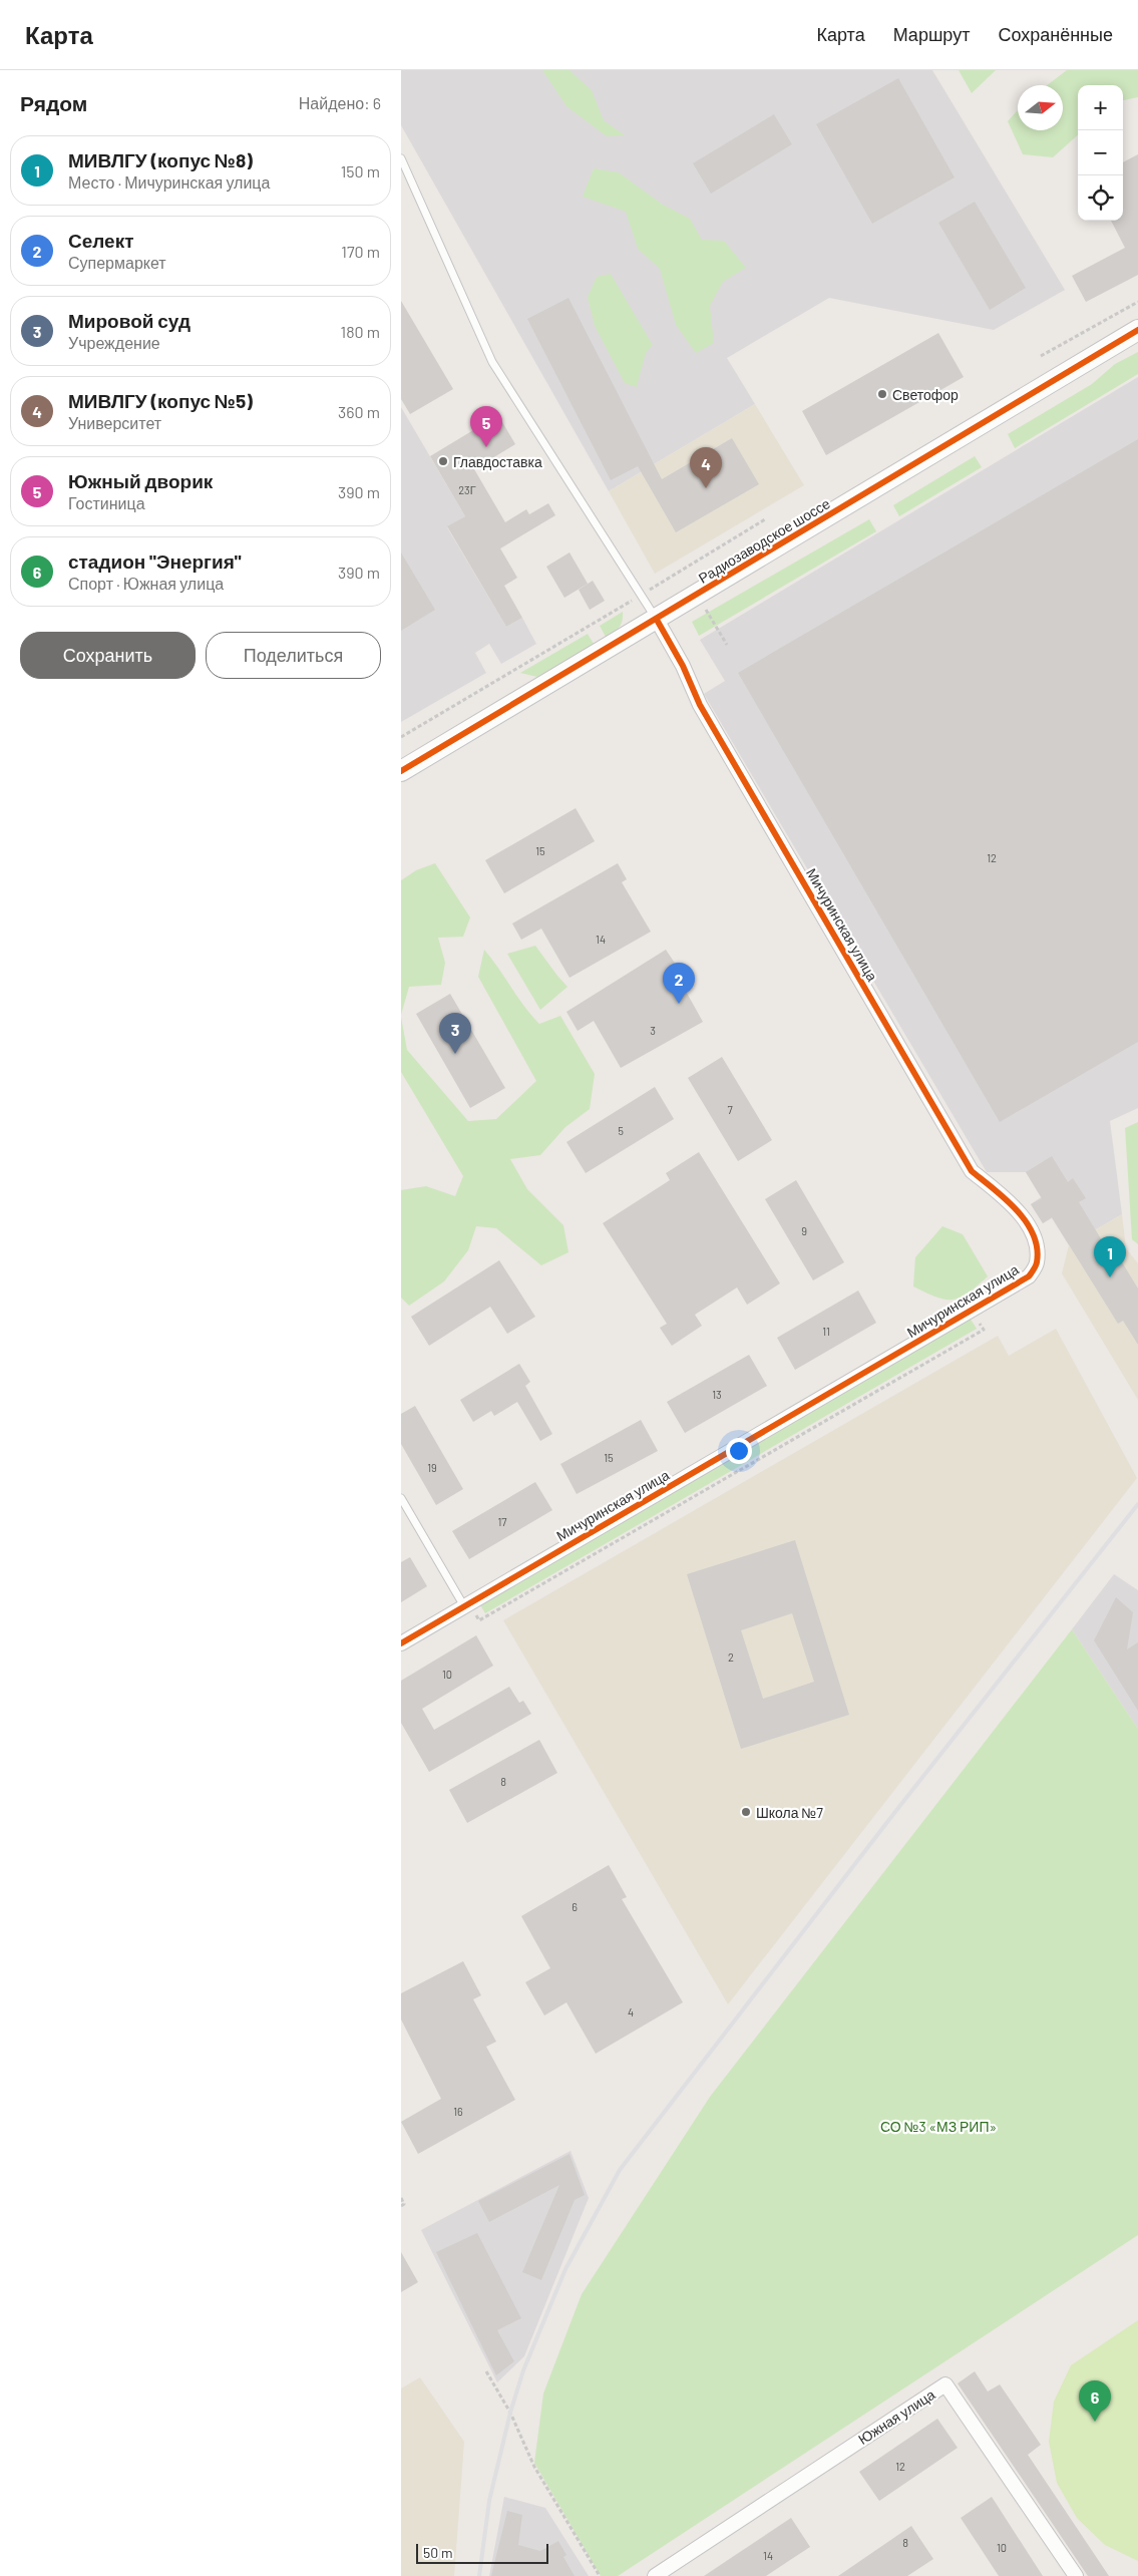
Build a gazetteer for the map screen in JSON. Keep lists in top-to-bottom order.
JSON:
{
  "streets": {
    "street": ["Радиозаводское шоссе", "Мичуринская улица", "Южная улица"]
  },
  "crossings": [
    ["Радиозаводское шоссе", "Мичуринская улица"]
  ],
  "parks": ["СО №3 «МЗ РИП»"],
  "places": ["Светофор", "Главдоставка", "Школа №7"],
  "house_numbers": [
    "23Г",
    "15",
    "12",
    "14",
    "3",
    "7",
    "5",
    "9",
    "11",
    "13",
    "15",
    "19",
    "17",
    "2",
    "10",
    "8",
    "6",
    "4",
    "16",
    "12",
    "8",
    "10",
    "14"
  ],
  "scale_bar": "50 m",
  "north": "right",
  "page": {
    "header": "Карта",
    "nav": ["Карта", "Маршрут", "Сохранённые"],
    "heading": ["Рядом", "Найдено: 6"],
    "map_buttons": ["+", "−"],
    "list": [
      {
        "mark": "1",
        "name": "МИВЛГУ (копус №8)",
        "note": "Место · Мичуринская улица",
        "value": "150 m"
      },
      {
        "mark": "2",
        "name": "Селект",
        "note": "Супермаркет",
        "value": "170 m"
      },
      {
        "mark": "3",
        "name": "Мировой суд",
        "note": "Учреждение",
        "value": "180 m"
      },
      {
        "mark": "4",
        "name": "МИВЛГУ (копус №5)",
        "note": "Университет",
        "value": "360 m"
      },
      {
        "mark": "5",
        "name": "Южный дворик",
        "note": "Гостиница",
        "value": "390 m"
      },
      {
        "mark": "6",
        "name": "стадион \"Энергия\"",
        "note": "Спорт · Южная улица",
        "value": "390 m"
      }
    ],
    "pins": [
      "5",
      "4",
      "2",
      "3",
      "1",
      "6"
    ],
    "buttons": ["Сохранить", "Поделиться"],
    "scale": "50 m"
  }
}
